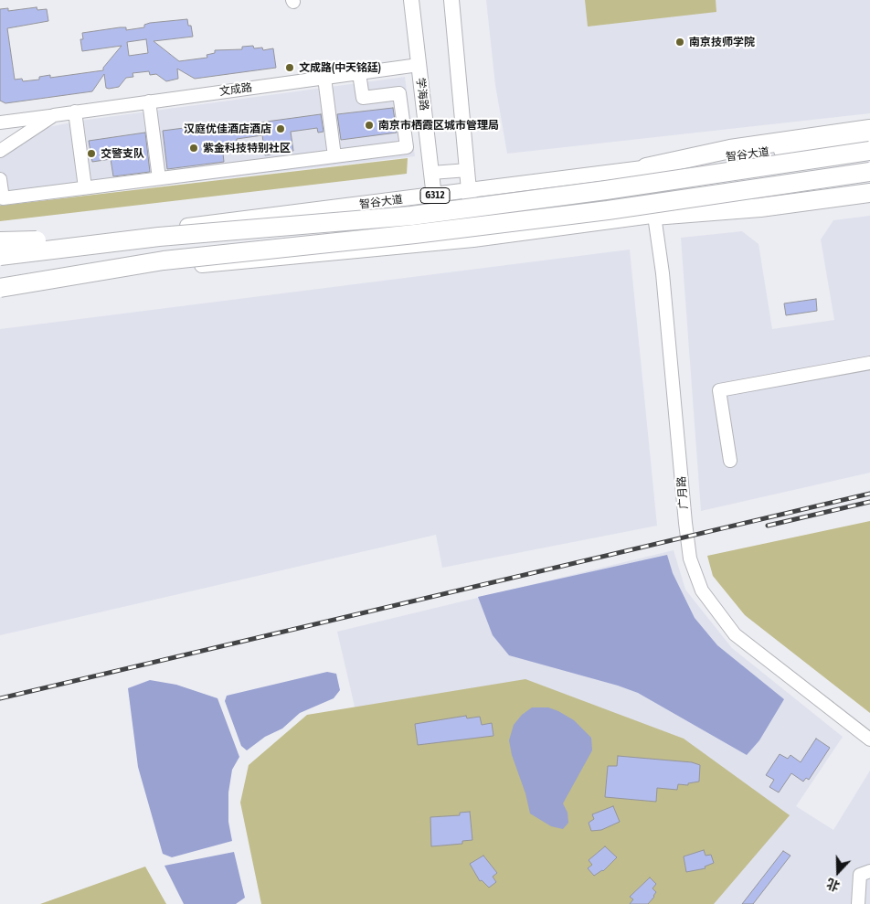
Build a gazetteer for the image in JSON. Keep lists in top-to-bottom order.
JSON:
{
  "streets": {
    "highway": ["智谷大道", "G312"],
    "main road": ["学海路"],
    "street": ["文成路", "广月路"]
  },
  "crossings": [
    ["文成路", "学海路"],
    ["学海路", "智谷大道"],
    ["智谷大道", "广月路"]
  ],
  "places": [
    "南京技师学院",
    "文成路(中天铭廷)",
    "南京市栖霞区城市管理局",
    "汉庭优佳酒店酒店",
    "紫金科技特别社区",
    "交警支队"
  ],
  "north": "bottom"
}
